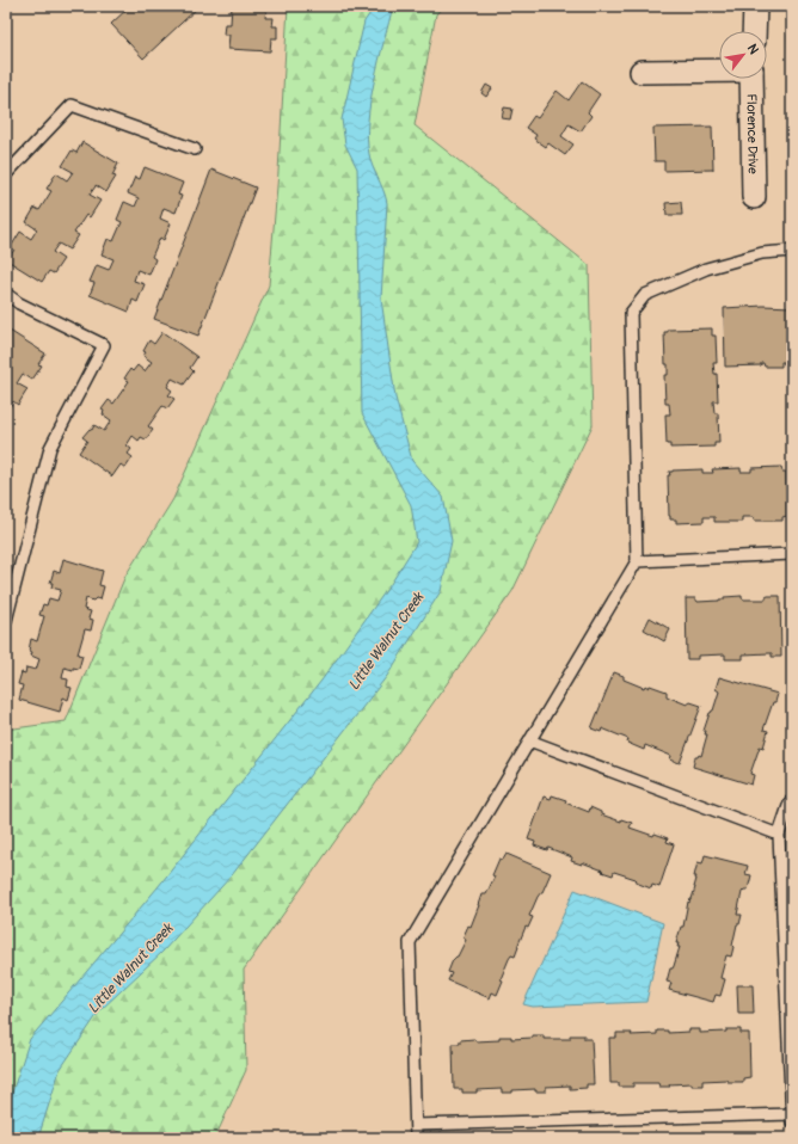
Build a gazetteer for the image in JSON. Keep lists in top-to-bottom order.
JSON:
{
  "streets": {
    "street": ["Florence Drive"]
  },
  "water": ["Little Walnut Creek"],
  "north": "top right"
}
